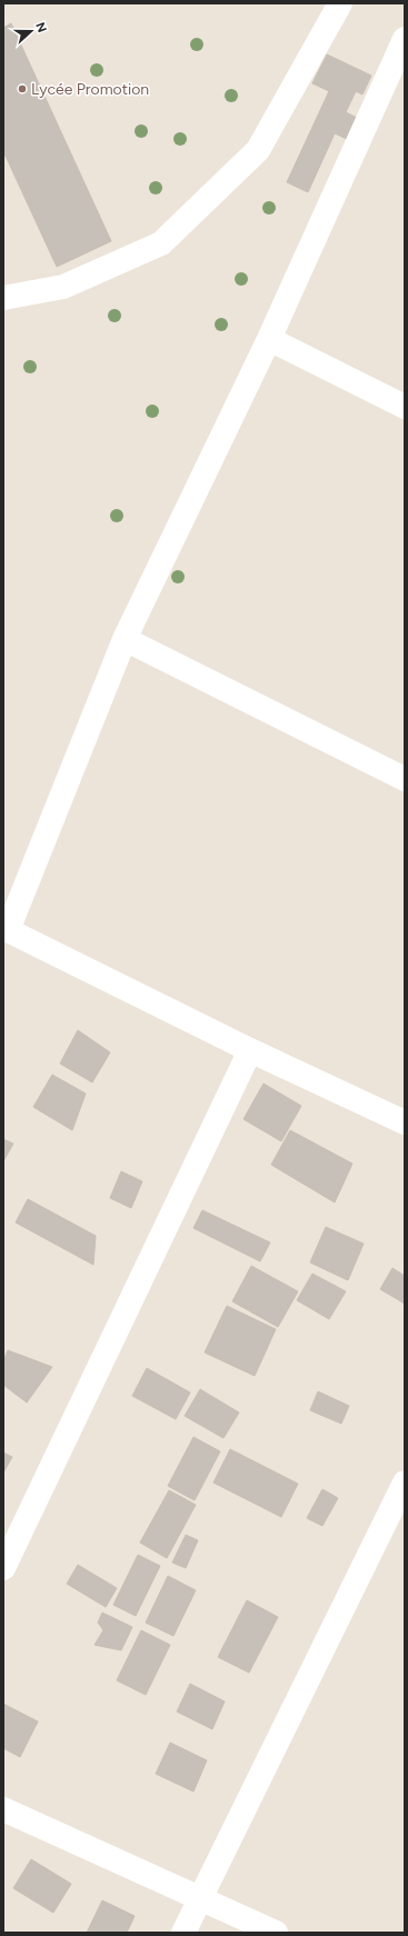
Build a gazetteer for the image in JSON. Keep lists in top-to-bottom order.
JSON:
{
  "places": ["Lycée Promotion"],
  "north": "right"
}
